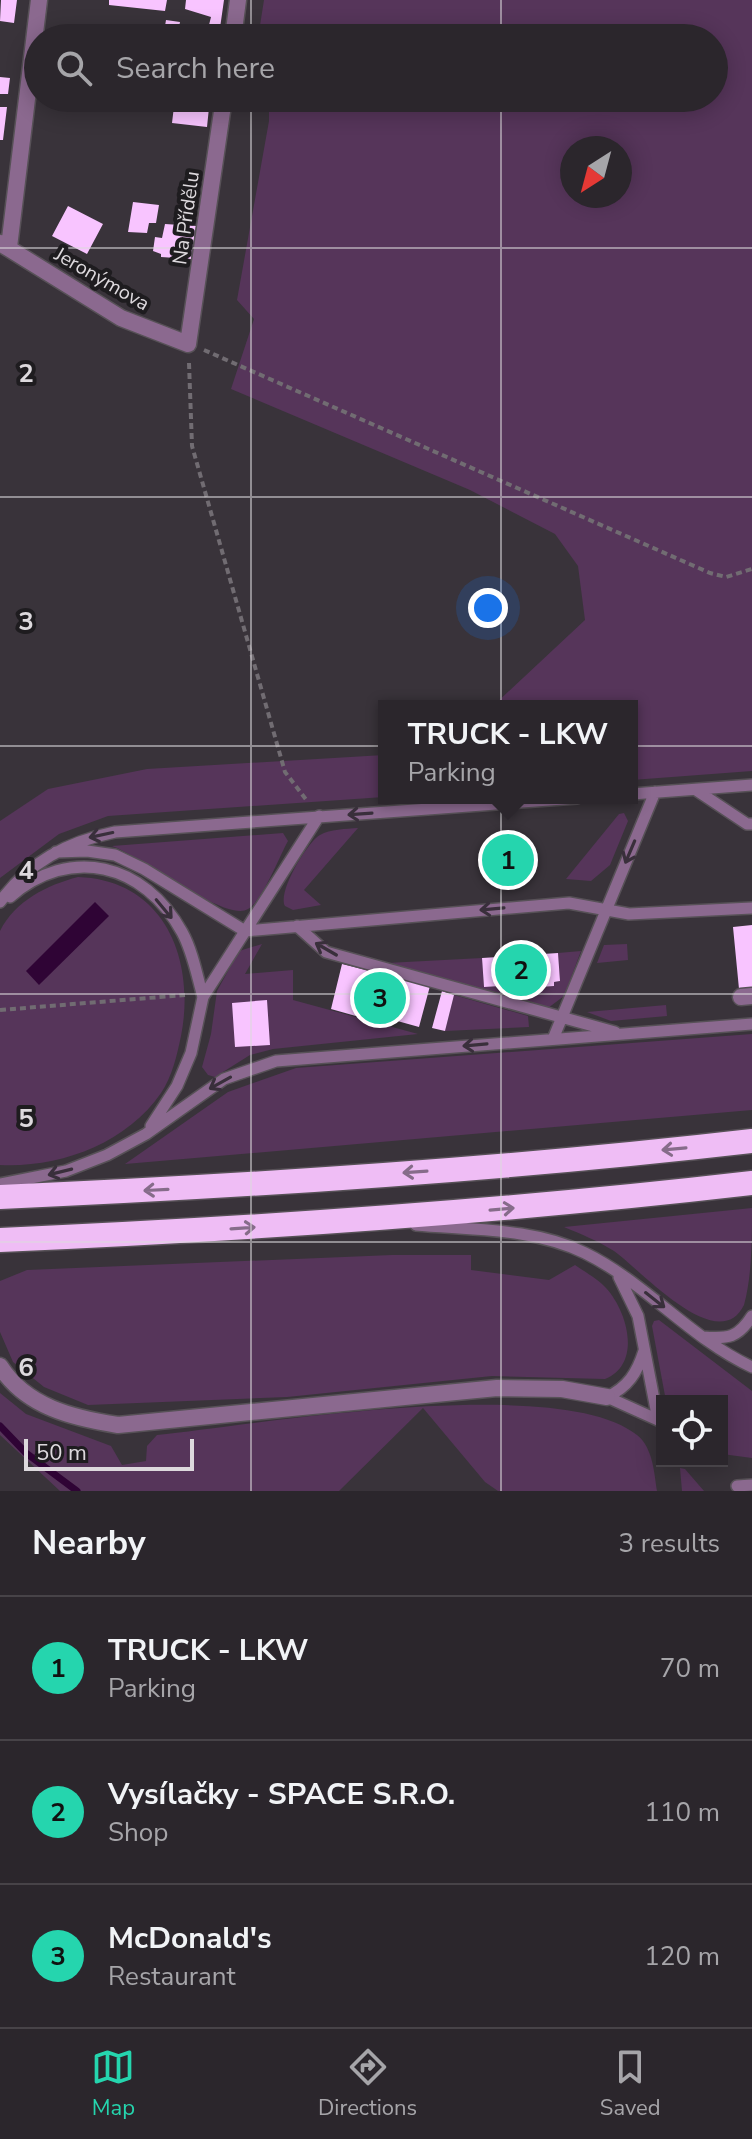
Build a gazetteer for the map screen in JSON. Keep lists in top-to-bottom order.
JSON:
{
  "streets": {
    "street": ["Na Přídělu", "Jeronýmova"]
  },
  "crossings": [
    ["Na Přídělu", "Jeronýmova"]
  ],
  "scale_bar": "50 m",
  "north": "bottom left",
  "page": {
    "search": "Search here",
    "popup": ["TRUCK - LKW", "Parking"],
    "pins": ["1", "2", "3"],
    "scale": "50 m",
    "heading": ["Nearby", "3 results"],
    "list": [
      {
        "mark": "1",
        "name": "TRUCK - LKW",
        "note": "Parking",
        "value": "70 m"
      },
      {
        "mark": "2",
        "name": "Vysílačky - SPACE S.R.O.",
        "note": "Shop",
        "value": "110 m"
      },
      {
        "mark": "3",
        "name": "McDonald's",
        "note": "Restaurant",
        "value": "120 m"
      }
    ],
    "nav": ["Map", "Directions", "Saved"]
  },
  "grid": {
    "rows": [
      "2",
      "3",
      "4",
      "5",
      "6"
    ]
  }
}
